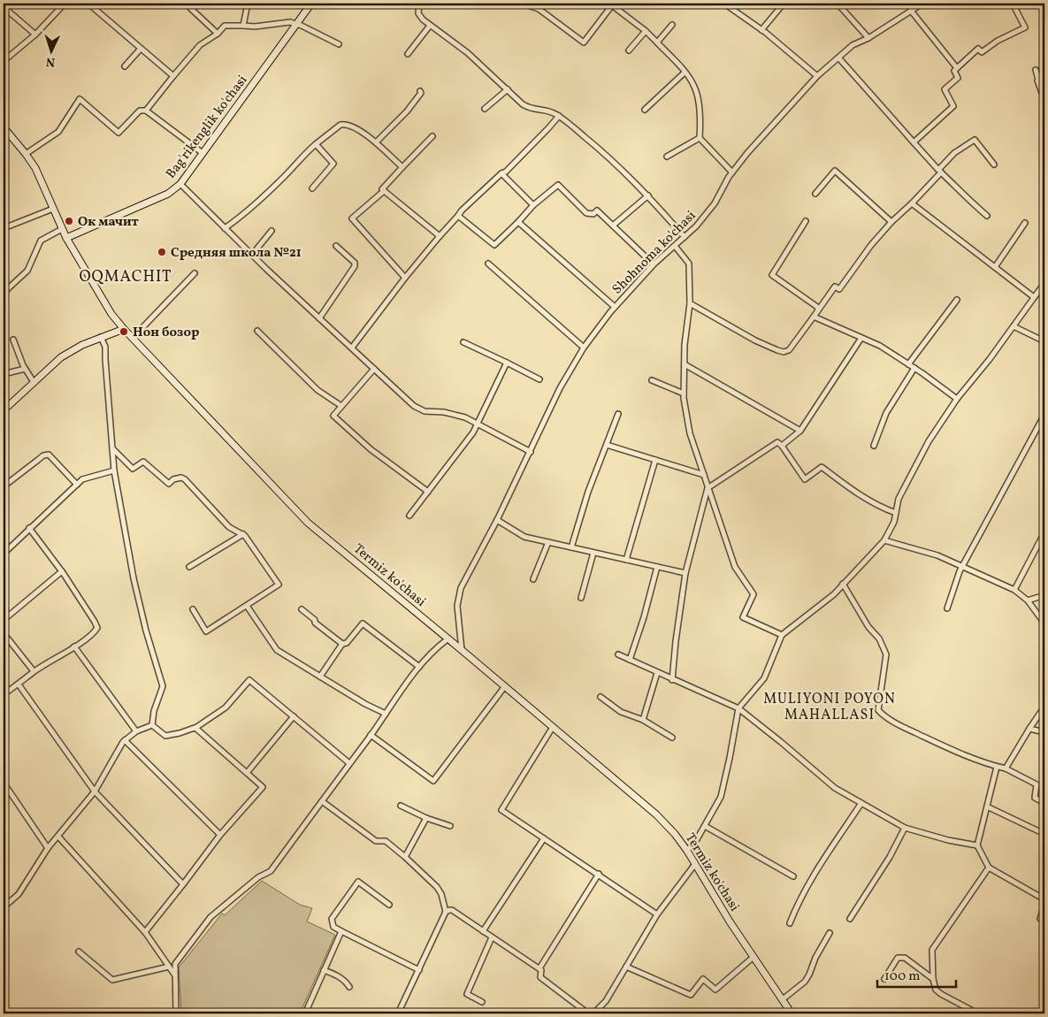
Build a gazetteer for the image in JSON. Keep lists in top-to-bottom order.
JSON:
{
  "streets": {
    "main road": ["Bag'rikenglik ko'chasi", "Termiz ko'chasi"],
    "street": ["Shohnoma ko'chasi"]
  },
  "crossings": [
    ["Bag'rikenglik ko'chasi", "Termiz ko'chasi"],
    ["Shohnoma ko'chasi", "Termiz ko'chasi"]
  ],
  "districts": ["OQMACHIT", "MULIYONI POYON MAHALLASI"],
  "places": ["Ок мачит", "Средняя школа №21", "Нон бозор"],
  "scale_bar": "100 m",
  "north": "bottom"
}
